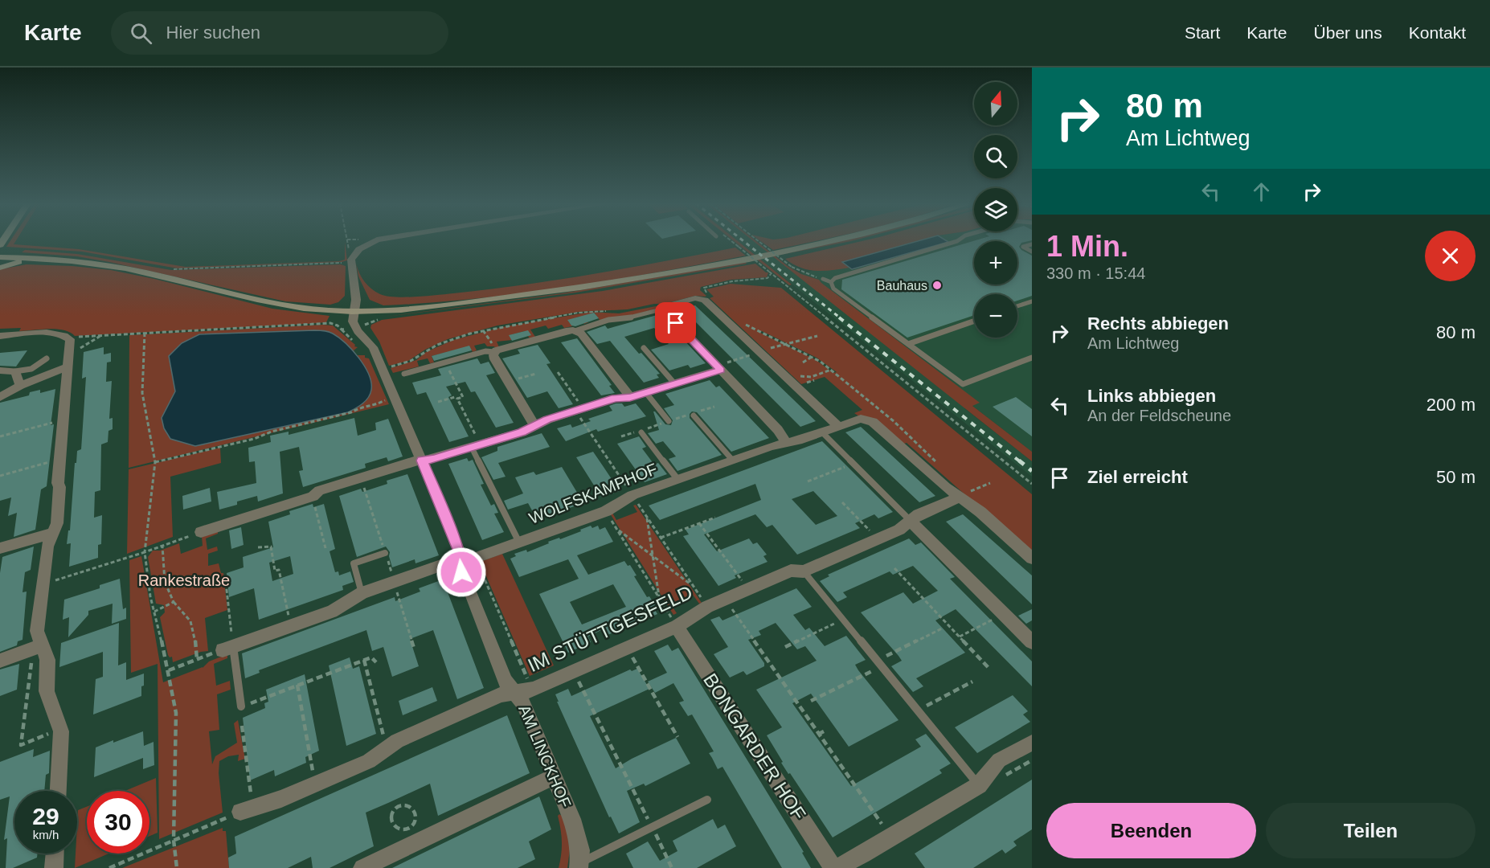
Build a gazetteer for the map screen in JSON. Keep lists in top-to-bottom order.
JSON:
{
  "streets": {
    "street": [
      "WOLFSKAMPHOF",
      "IM STÜTTGESFELD",
      "BONGARDER HOF",
      "AM LINCKHOF"
    ]
  },
  "crossings": [
    ["WOLFSKAMPHOF", "IM STÜTTGESFELD"],
    ["WOLFSKAMPHOF", "AM LINCKHOF"],
    ["IM STÜTTGESFELD", "BONGARDER HOF"],
    ["IM STÜTTGESFELD", "AM LINCKHOF"]
  ],
  "parks": ["Rankestraße"],
  "places": ["Bauhaus"],
  "north": "top",
  "page": {
    "header": "Karte",
    "search": "Hier suchen",
    "nav": [
      "Start",
      "Karte",
      "Über uns",
      "Kontakt"
    ],
    "turn": ["80 m", "Am Lichtweg"],
    "map_buttons": ["+", "−"],
    "heading": ["1 Min.", "330 m · 15:44"],
    "list": [
      {
        "name": "Rechts abbiegen",
        "note": "Am Lichtweg",
        "value": "80 m"
      },
      {
        "name": "Links abbiegen",
        "note": "An der Feldscheune",
        "value": "200 m"
      },
      {
        "name": "Ziel erreicht",
        "value": "50 m"
      }
    ],
    "speed": "29 km/h",
    "limit": "30",
    "buttons": ["Beenden", "Teilen"]
  }
}
